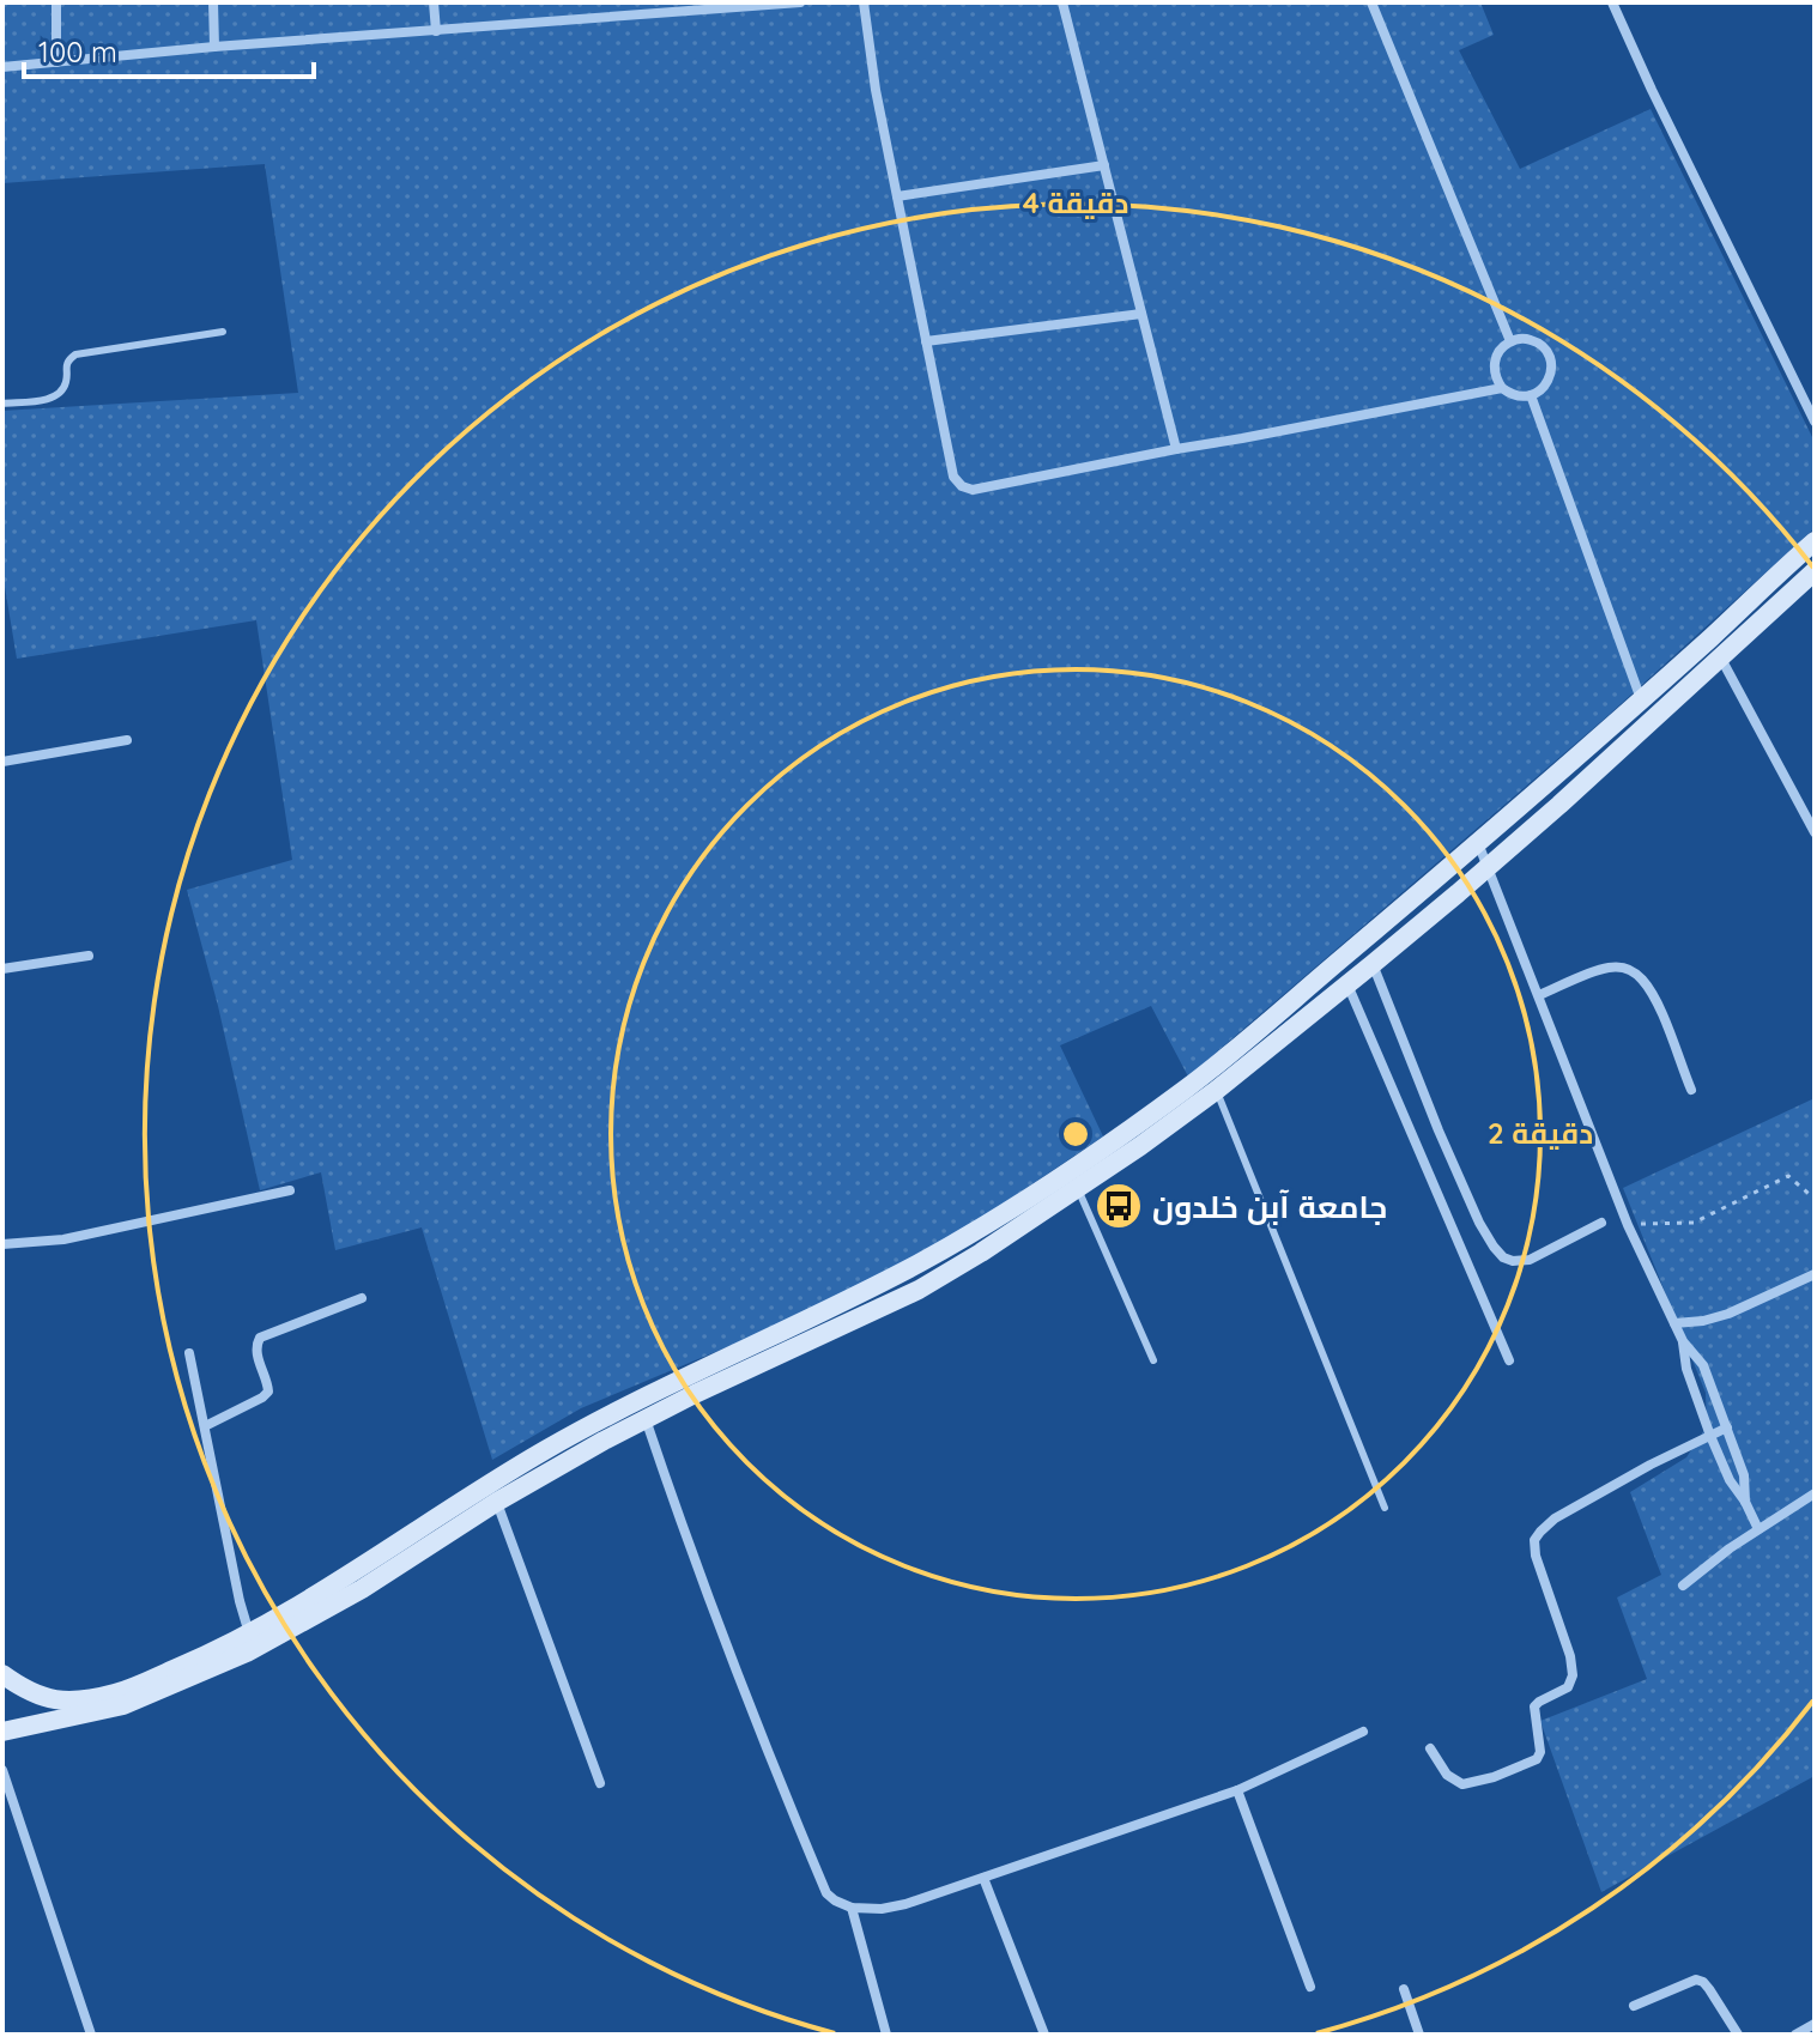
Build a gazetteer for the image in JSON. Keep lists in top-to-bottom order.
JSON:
{
  "places": {
    "bus stop": ["جامعة آبن خلدون"]
  },
  "scale_bar": "100 m",
  "rings": ["4 دقيقة", "2 دقيقة"]
}
